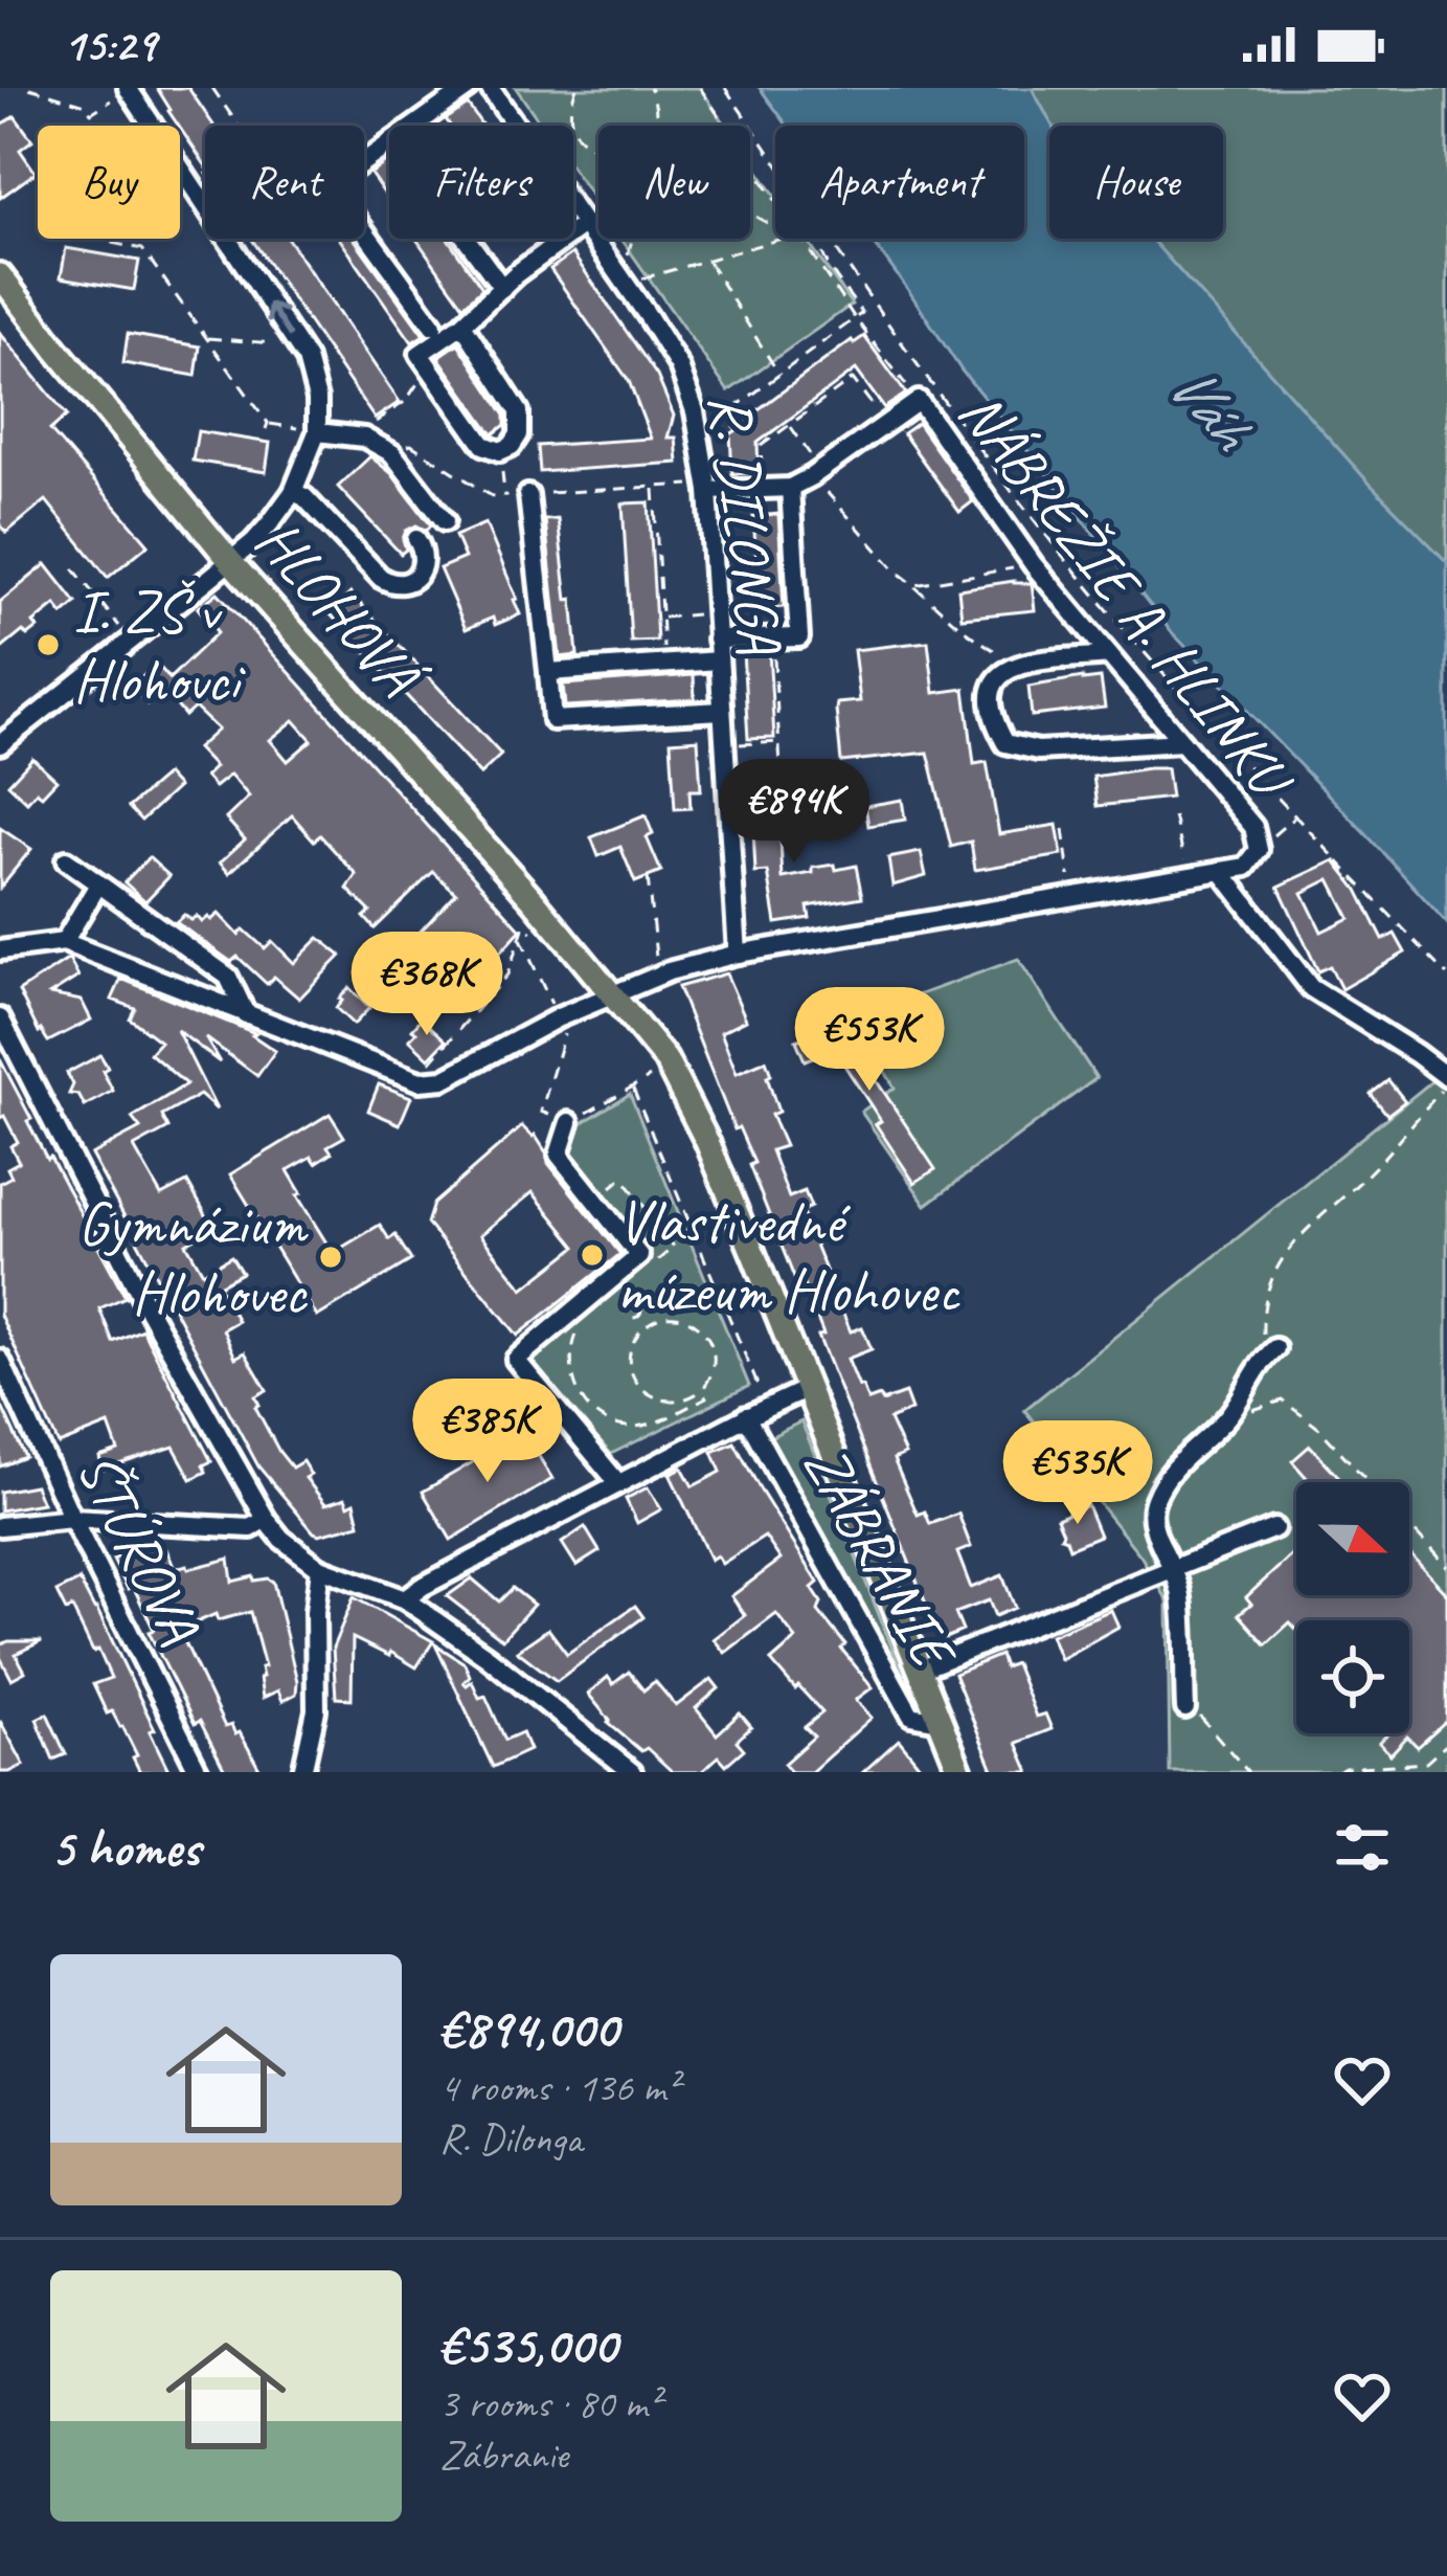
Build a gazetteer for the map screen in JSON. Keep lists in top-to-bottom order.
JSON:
{
  "streets": {
    "main road": ["HLOHOVÁ", "ZÁBRANIE"],
    "street": ["R. DILONGA", "NÁBREŽIE A. HLINKU", "ŠTÚROVA"]
  },
  "crossings": [
    ["R. DILONGA", "NÁBREŽIE A. HLINKU"],
    ["HLOHOVÁ", "ZÁBRANIE"]
  ],
  "water": ["Váh"],
  "places": ["I. ZŠ v Hlohovci", "Vlastivedné múzeum Hlohovec", "Gymnázium Hlohovec"],
  "north": "right",
  "page": {
    "status": "15:29",
    "chip": [
      "Buy",
      "Rent",
      "Filters",
      "New",
      "Apartment",
      "House"
    ],
    "price": [
      "€894K",
      "€368K",
      "€553K",
      "€385K",
      "€535K"
    ],
    "heading": "5 homes",
    "list": [
      {
        "name": "€894,000",
        "note": "4 rooms · 136 m² · R. Dilonga"
      },
      {
        "name": "€535,000",
        "note": "3 rooms · 80 m² · Zábranie"
      }
    ]
  }
}
